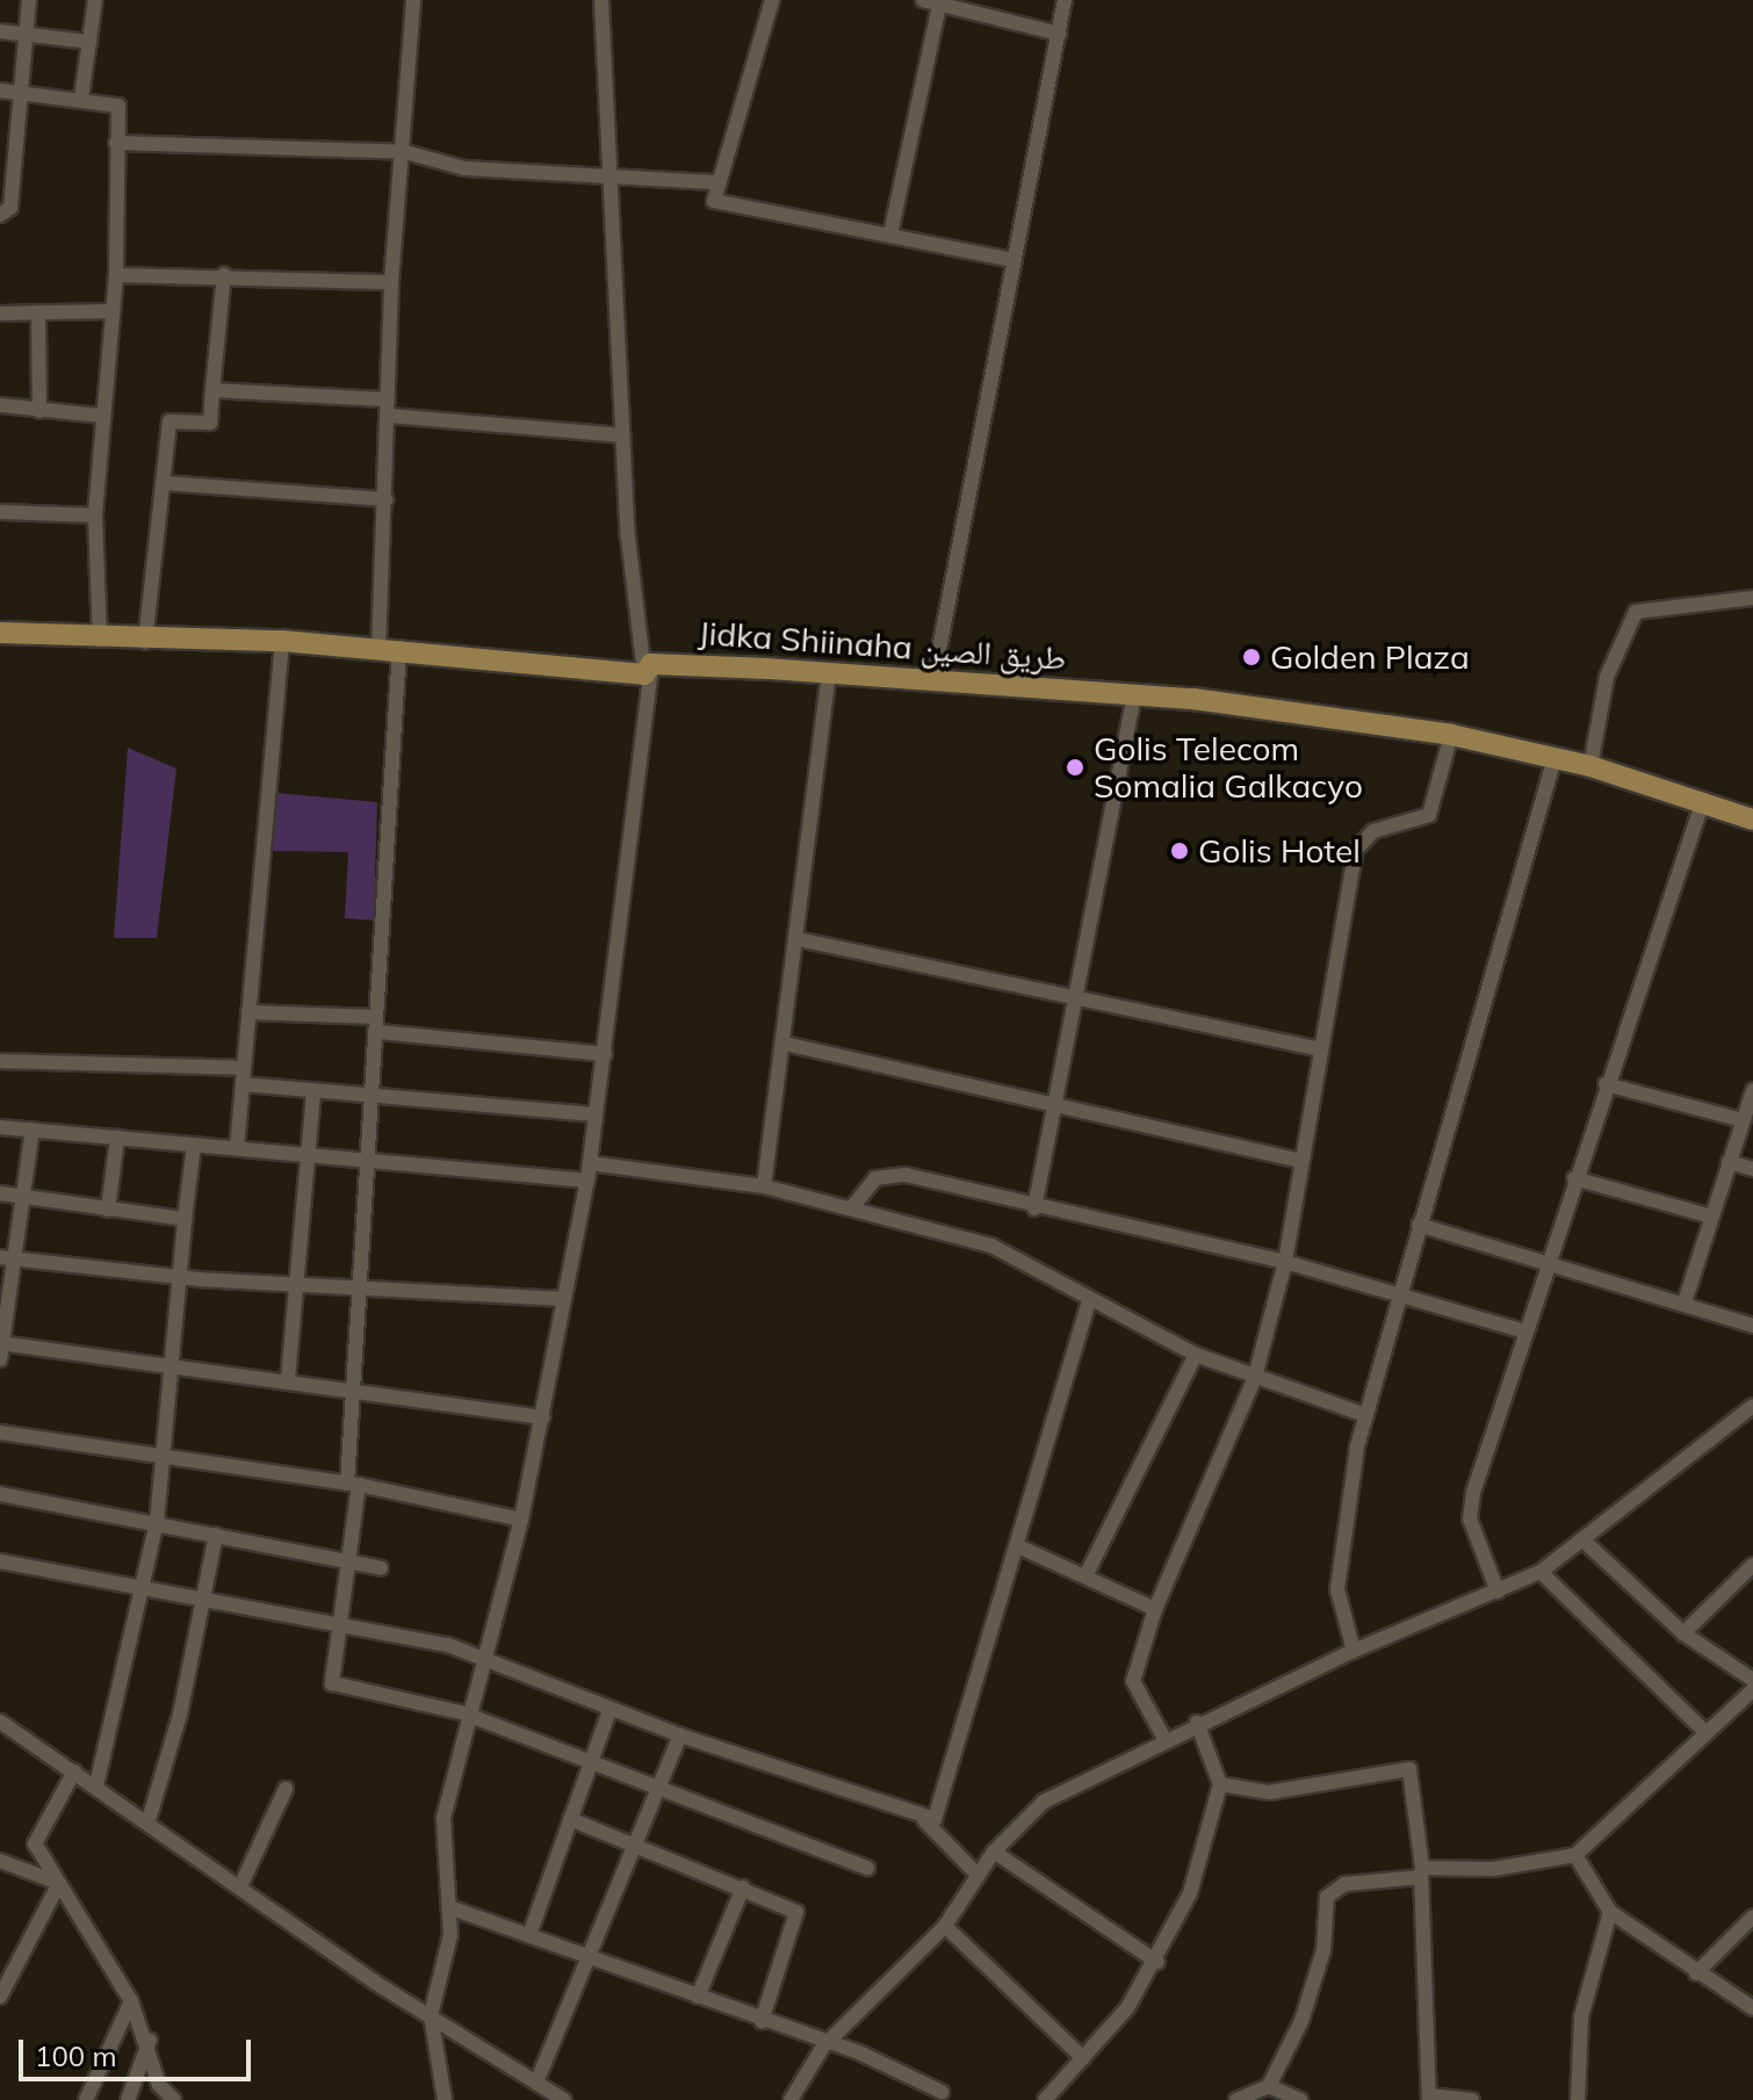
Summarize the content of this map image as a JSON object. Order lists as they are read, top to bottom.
{
  "streets": {
    "main road": ["Jidka Shiinaha طريق الصين"]
  },
  "places": ["Golden Plaza", "Golis Telecom Somalia Galkacyo", "Golis Hotel"],
  "scale_bar": "100 m"
}
